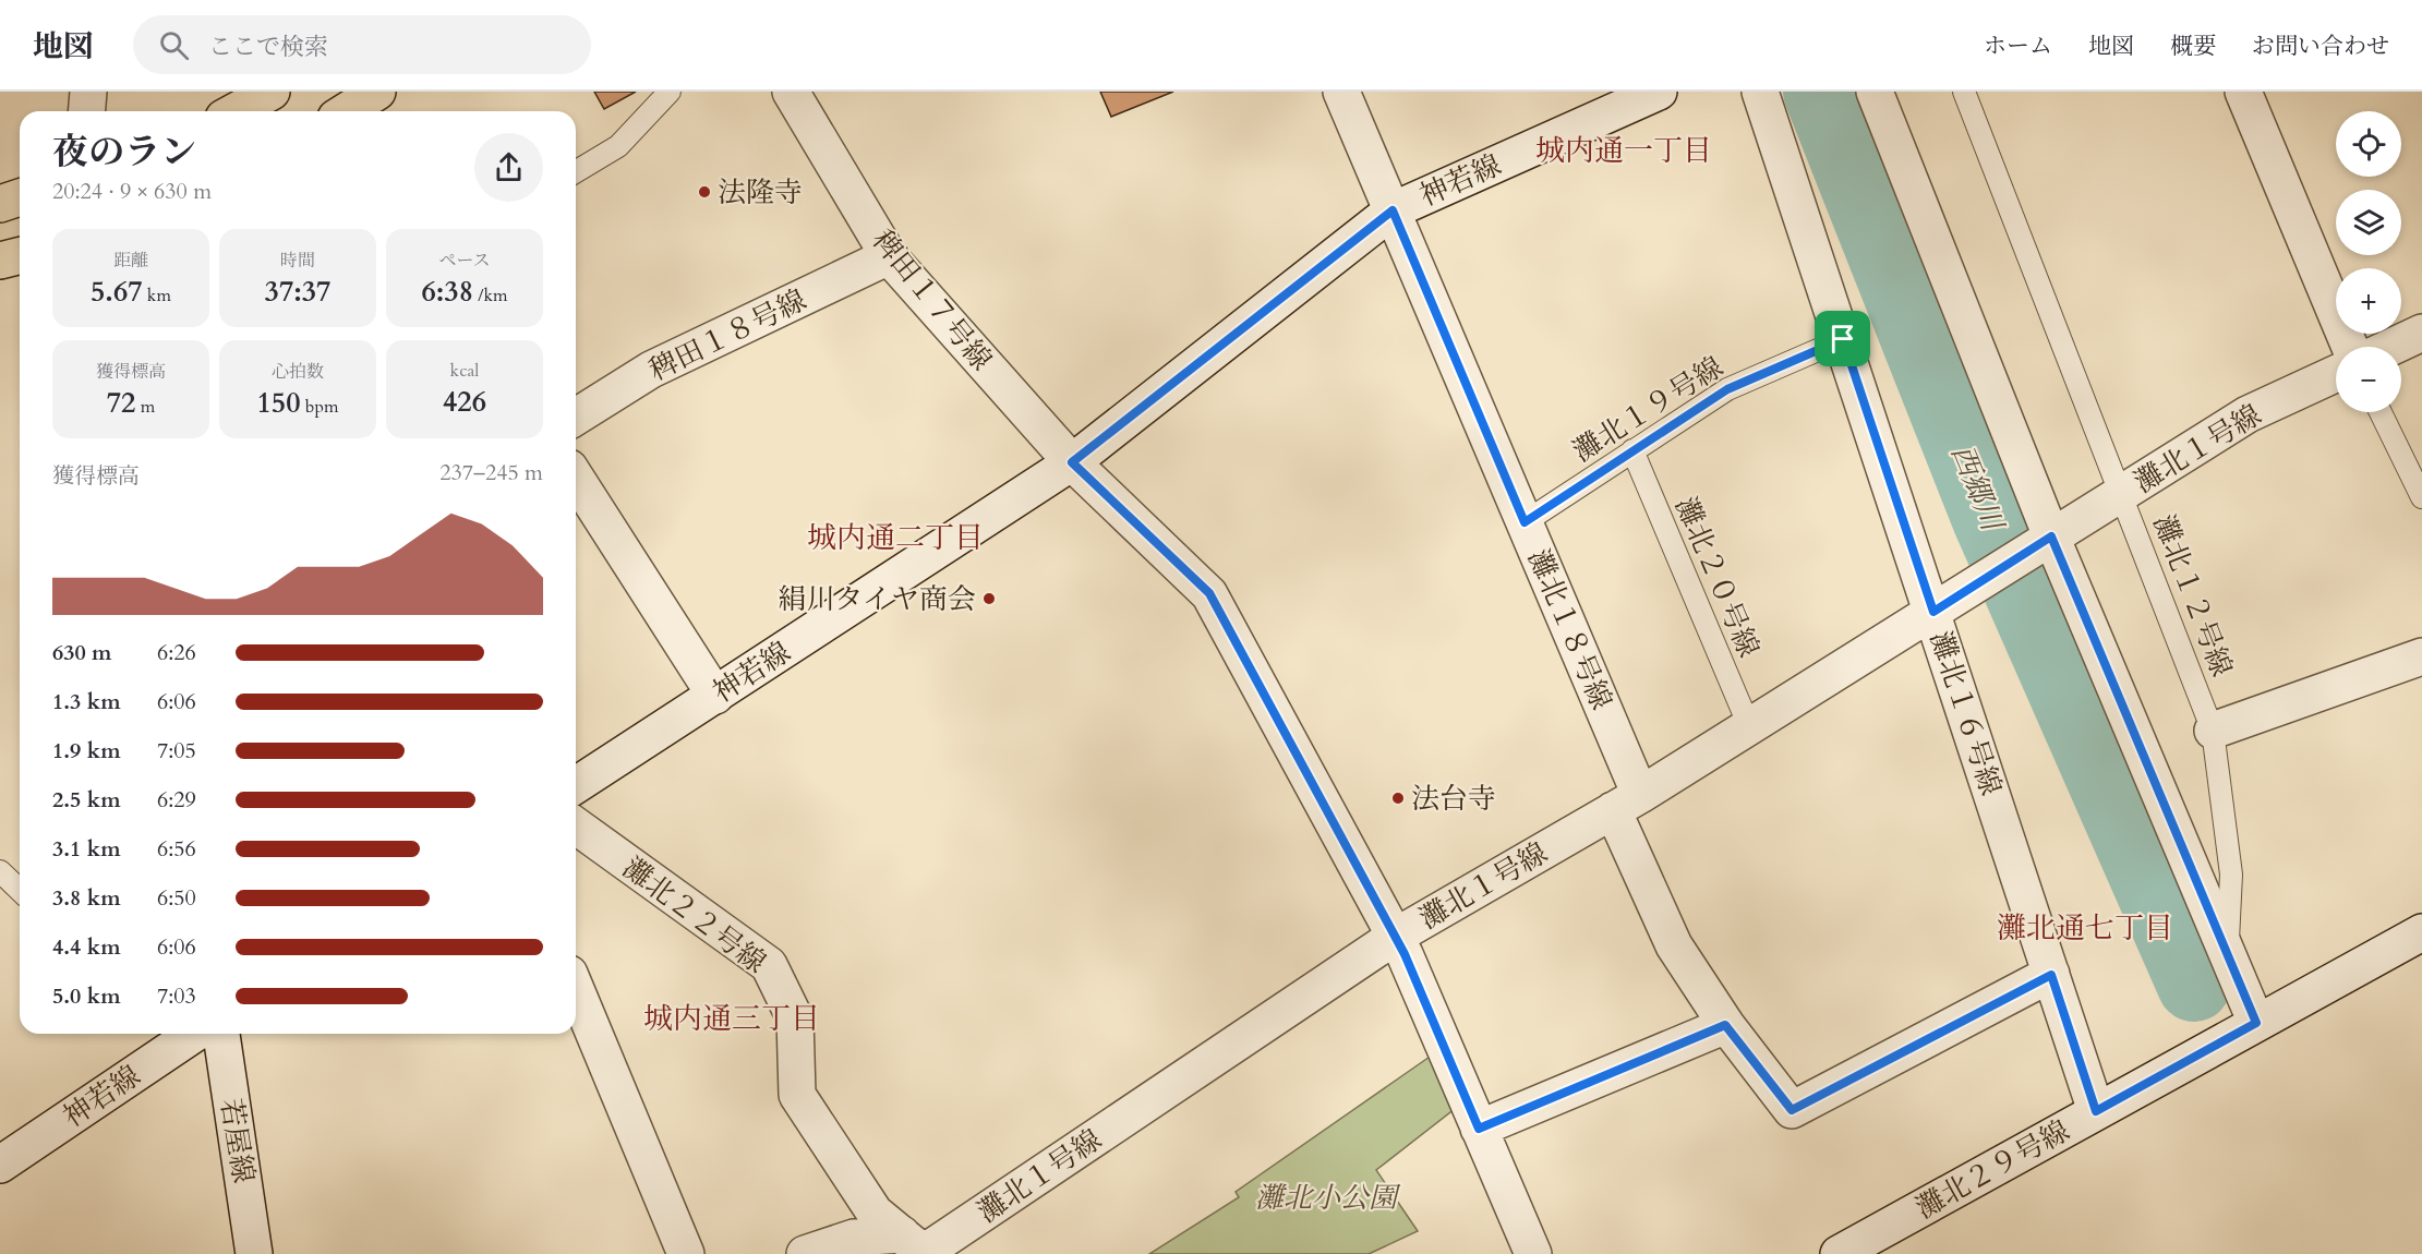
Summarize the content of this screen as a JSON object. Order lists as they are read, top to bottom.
{
  "streets": {
    "street": [
      "神若線",
      "稗田１７号線",
      "稗田１８号線",
      "灘北１号線",
      "灘北１８号線",
      "灘北１６号線",
      "灘北２２号線",
      "若屋線",
      "灘北２９号線"
    ],
    "lane": ["灘北１９号線", "灘北２０号線", "灘北１２号線"]
  },
  "crossings": [
    ["神若線", "稗田１７号線"],
    ["神若線", "灘北１８号線"],
    ["稗田１７号線", "稗田１８号線"],
    ["稗田１７号線", "灘北１号線"],
    ["灘北１９号線", "灘北２０号線"],
    ["灘北１９号線", "灘北１８号線"],
    ["灘北１９号線", "灘北１６号線"],
    ["灘北１号線", "灘北２０号線"],
    ["灘北１号線", "灘北１２号線"],
    ["灘北１号線", "灘北１８号線"],
    ["灘北１号線", "灘北１６号線"],
    ["灘北１号線", "灘北２２号線"],
    ["灘北１８号線", "灘北１６号線"],
    ["灘北１６号線", "灘北２９号線"]
  ],
  "districts": [
    "城内通一丁目",
    "城内通二丁目",
    "灘北通七丁目",
    "城内通三丁目"
  ],
  "water": ["西郷川"],
  "parks": ["灘北小公園"],
  "places": ["法隆寺", "絹川タイヤ商会", "法台寺"],
  "page": {
    "header": "地図",
    "search": "ここで検索",
    "nav": [
      "ホーム",
      "地図",
      "概要",
      "お問い合わせ"
    ],
    "map_buttons": ["+", "−"],
    "heading": ["夜のラン", "20:24 · 9 × 630 m"],
    "stats": [
      ["距離", "5.67 km"],
      ["時間", "37:37"],
      ["ペース", "6:38 /km"],
      ["獲得標高", "72 m"],
      ["心拍数", "150 bpm"],
      ["kcal", "426"]
    ],
    "chart": ["獲得標高", "237–245 m"],
    "list": [
      {
        "name": "630 m",
        "note": "6:26"
      },
      {
        "name": "1.3 km",
        "note": "6:06"
      },
      {
        "name": "1.9 km",
        "note": "7:05"
      },
      {
        "name": "2.5 km",
        "note": "6:29"
      },
      {
        "name": "3.1 km",
        "note": "6:56"
      },
      {
        "name": "3.8 km",
        "note": "6:50"
      },
      {
        "name": "4.4 km",
        "note": "6:06"
      },
      {
        "name": "5.0 km",
        "note": "7:03"
      }
    ]
  }
}
